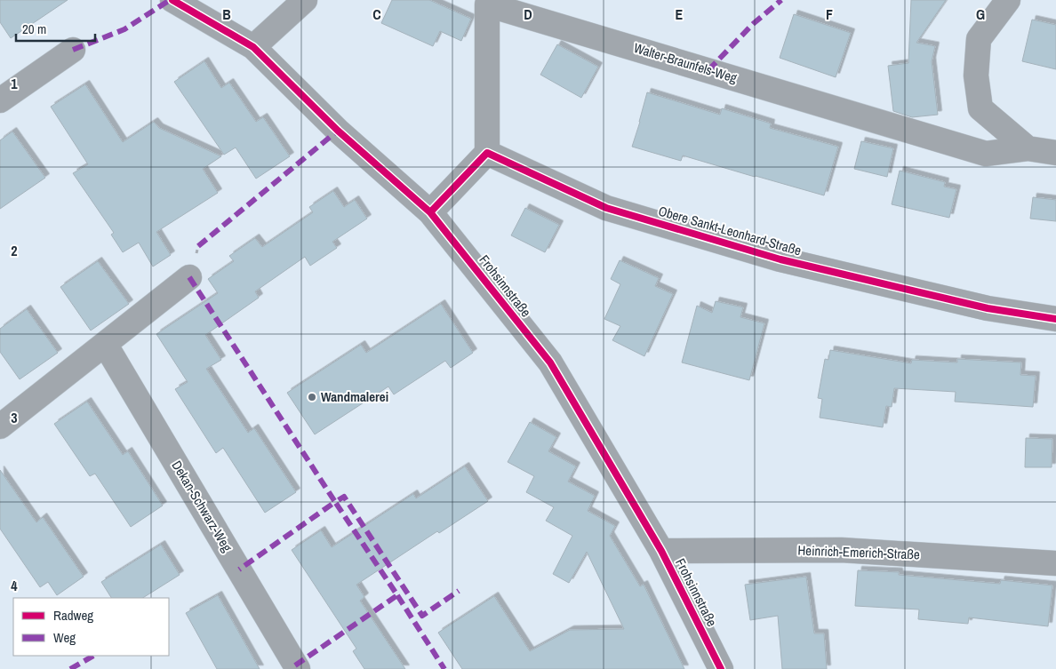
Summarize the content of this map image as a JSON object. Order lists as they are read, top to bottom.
{
  "streets": {
    "street": [
      "Walter-Braunfels-Weg",
      "Obere Sankt-Leonhard-Straße",
      "Frohsinnstraße",
      "Dekan-Schwarz-Weg",
      "Heinrich-Emerich-Straße"
    ]
  },
  "crossings": [
    ["Walter-Braunfels-Weg", "Obere Sankt-Leonhard-Straße"],
    ["Frohsinnstraße", "Heinrich-Emerich-Straße"]
  ],
  "places": ["Wandmalerei"],
  "legend": ["Radweg", "Weg"],
  "scale_bar": "20 m",
  "grid": {
    "columns": [
      "B",
      "C",
      "D",
      "E",
      "F",
      "G"
    ],
    "rows": [
      "1",
      "2",
      "3",
      "4"
    ]
  }
}
